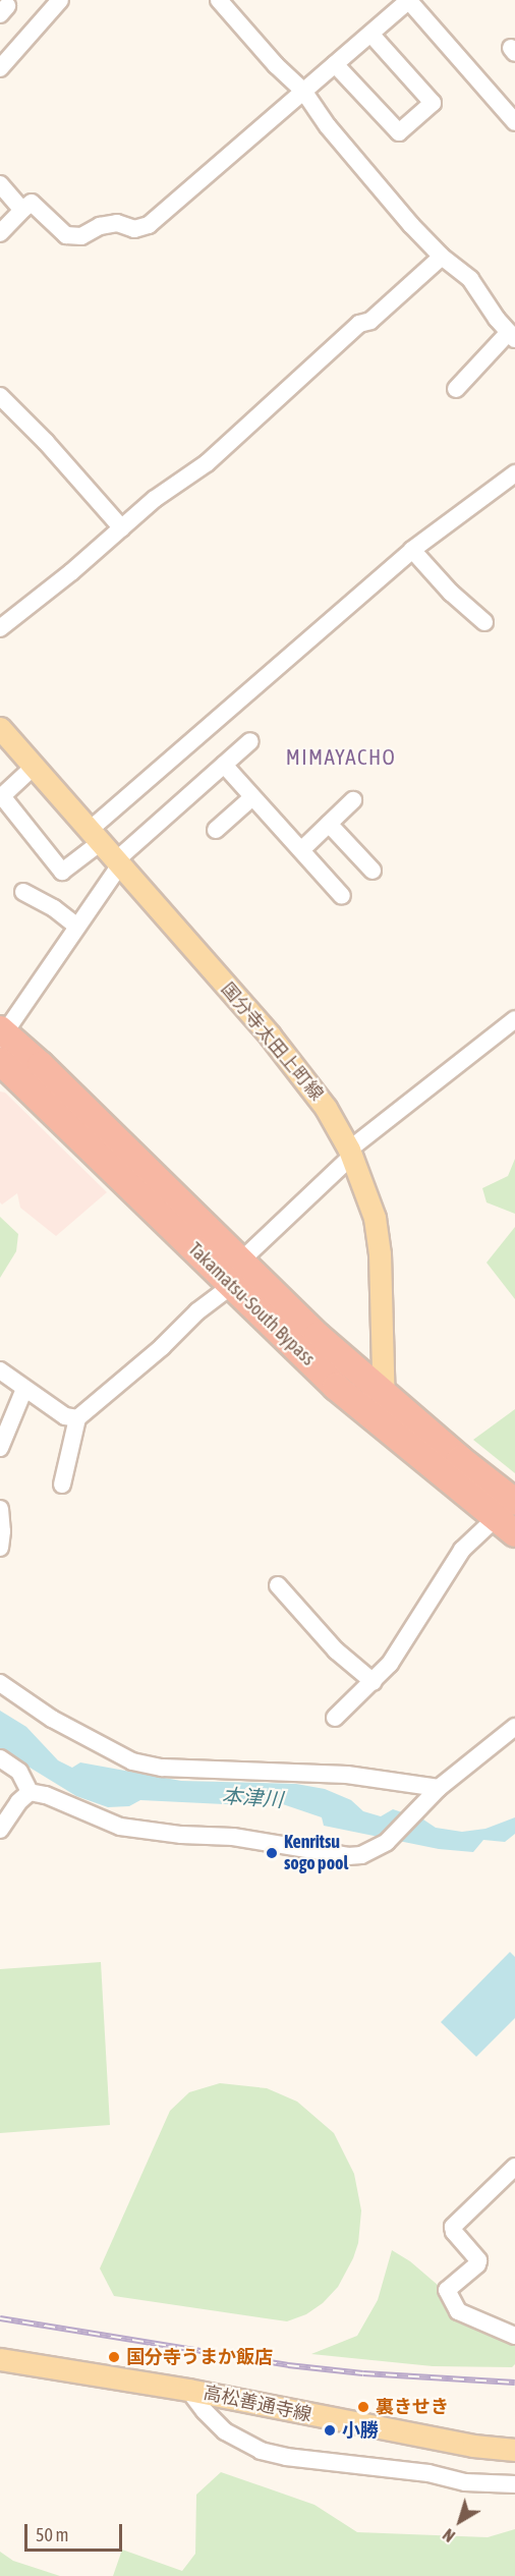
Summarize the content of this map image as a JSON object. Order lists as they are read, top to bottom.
{
  "streets": {
    "highway": ["Takamatsu-South Bypass"],
    "main road": ["国分寺太田上町線", "高松善通寺線"]
  },
  "crossings": [
    ["国分寺太田上町線", "Takamatsu-South Bypass"]
  ],
  "districts": ["MIMAYACHO"],
  "water": ["本津川"],
  "places": [
    "Kenritsu sogo pool",
    "国分寺うまか飯店",
    "裏きせき",
    "小勝"
  ],
  "scale_bar": "50 m",
  "north": "bottom left"
}
